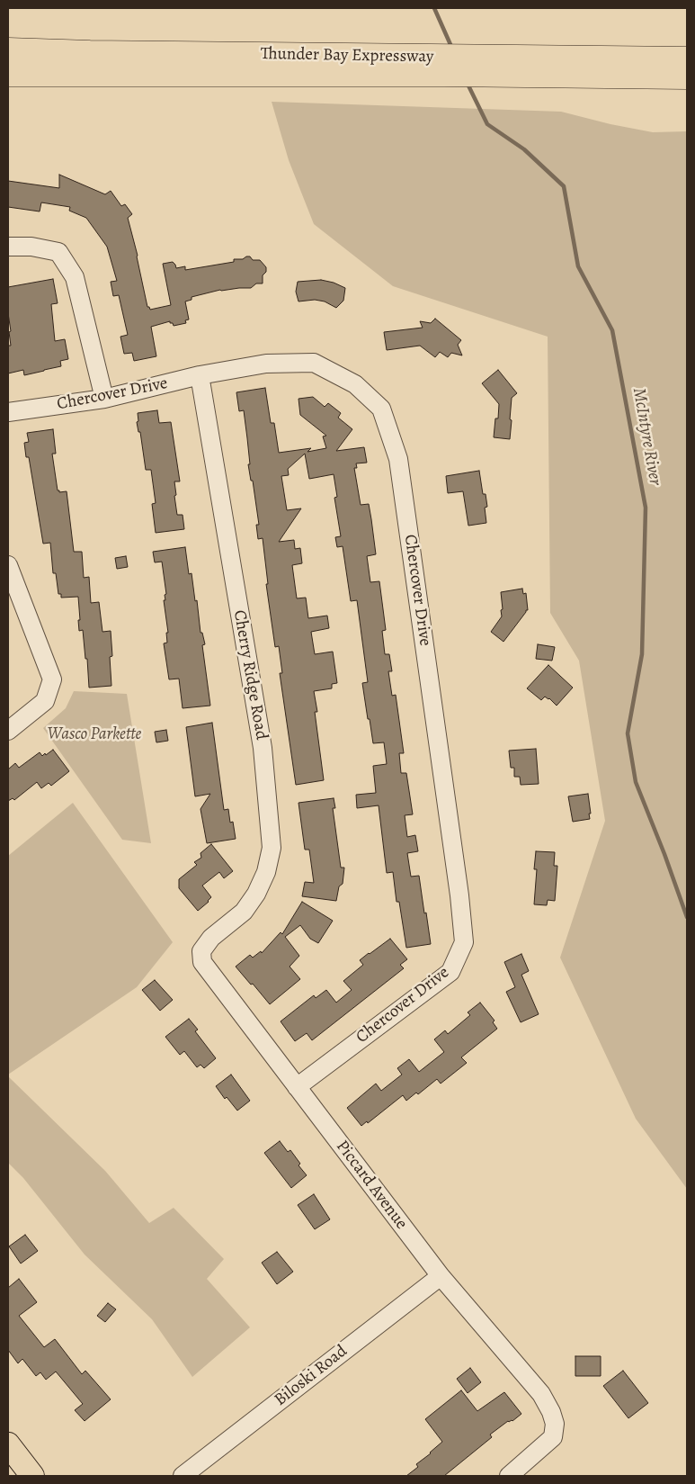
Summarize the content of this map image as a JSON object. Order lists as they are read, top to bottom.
{
  "streets": {
    "highway": ["Thunder Bay Expressway"],
    "street": [
      "Chercover Drive",
      "Cherry Ridge Road",
      "Piccard Avenue",
      "Biloski Road"
    ]
  },
  "crossings": [
    ["Chercover Drive", "Cherry Ridge Road"],
    ["Chercover Drive", "Piccard Avenue"],
    ["Cherry Ridge Road", "Piccard Avenue"],
    ["Piccard Avenue", "Biloski Road"]
  ],
  "water": ["McIntyre River"],
  "parks": ["Wasco Parkette"]
}
